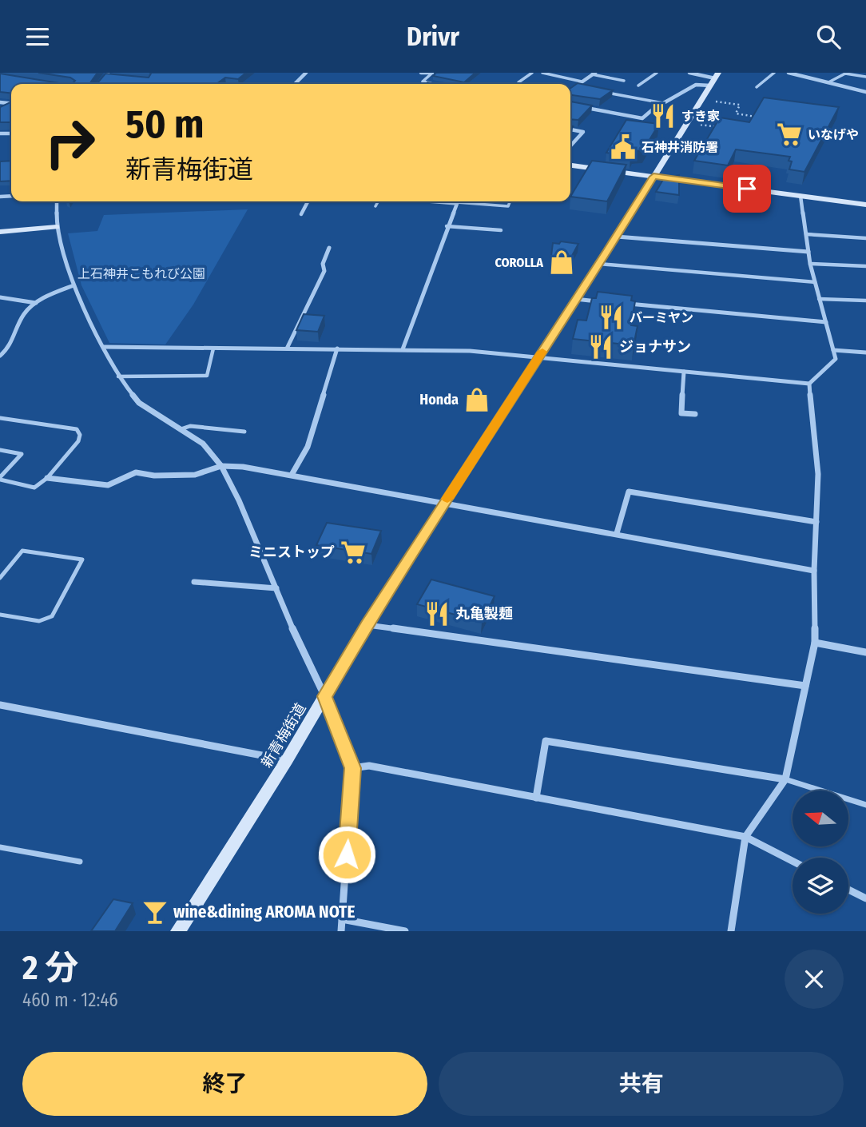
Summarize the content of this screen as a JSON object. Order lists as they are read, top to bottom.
{
  "streets": {
    "main road": ["新青梅街道"]
  },
  "parks": ["上石神井こもれび公園"],
  "places": {
    "restaurant": [
      "すき家",
      "バーミヤン",
      "ジョナサン",
      "丸亀製麺"
    ],
    "supermarket": ["いなげや", "ミニストップ"],
    "public building": ["石神井消防署"],
    "shop": ["COROLLA", "Honda"],
    "bar": ["wine&dining AROMA NOTE"]
  },
  "north": "left",
  "page": {
    "header": "Drivr",
    "turn": ["50 m", "新青梅街道"],
    "heading": ["2 分", "460 m · 12:46"],
    "buttons": ["終了", "共有"]
  }
}
